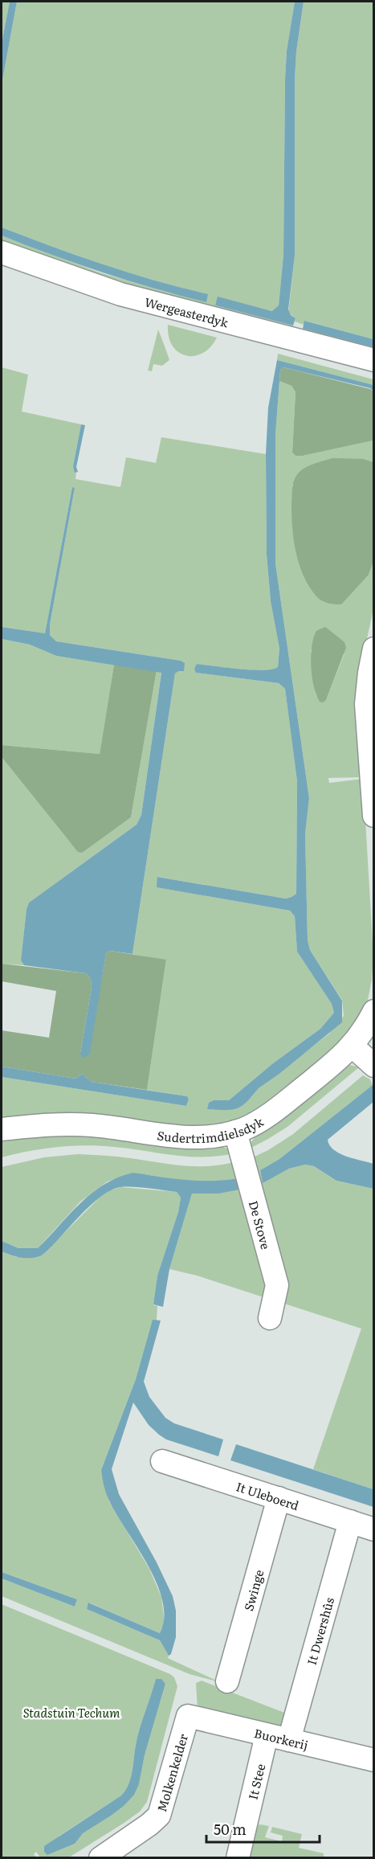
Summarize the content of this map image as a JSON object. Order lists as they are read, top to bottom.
{
  "streets": {
    "street": [
      "Wergeasterdyk",
      "Sudertrimdielsdyk",
      "De Stove",
      "It Uleboerd",
      "Swinge",
      "It Dwershûs",
      "Buorkerij",
      "Molkenkelder",
      "It Stee"
    ]
  },
  "crossings": [
    ["Sudertrimdielsdyk", "De Stove"],
    ["It Uleboerd", "Swinge"],
    ["It Uleboerd", "It Dwershûs"],
    ["It Dwershûs", "Buorkerij"],
    ["Buorkerij", "Molkenkelder"],
    ["Buorkerij", "It Stee"]
  ],
  "parks": ["Stadstuin Techum"],
  "scale_bar": "50 m"
}
